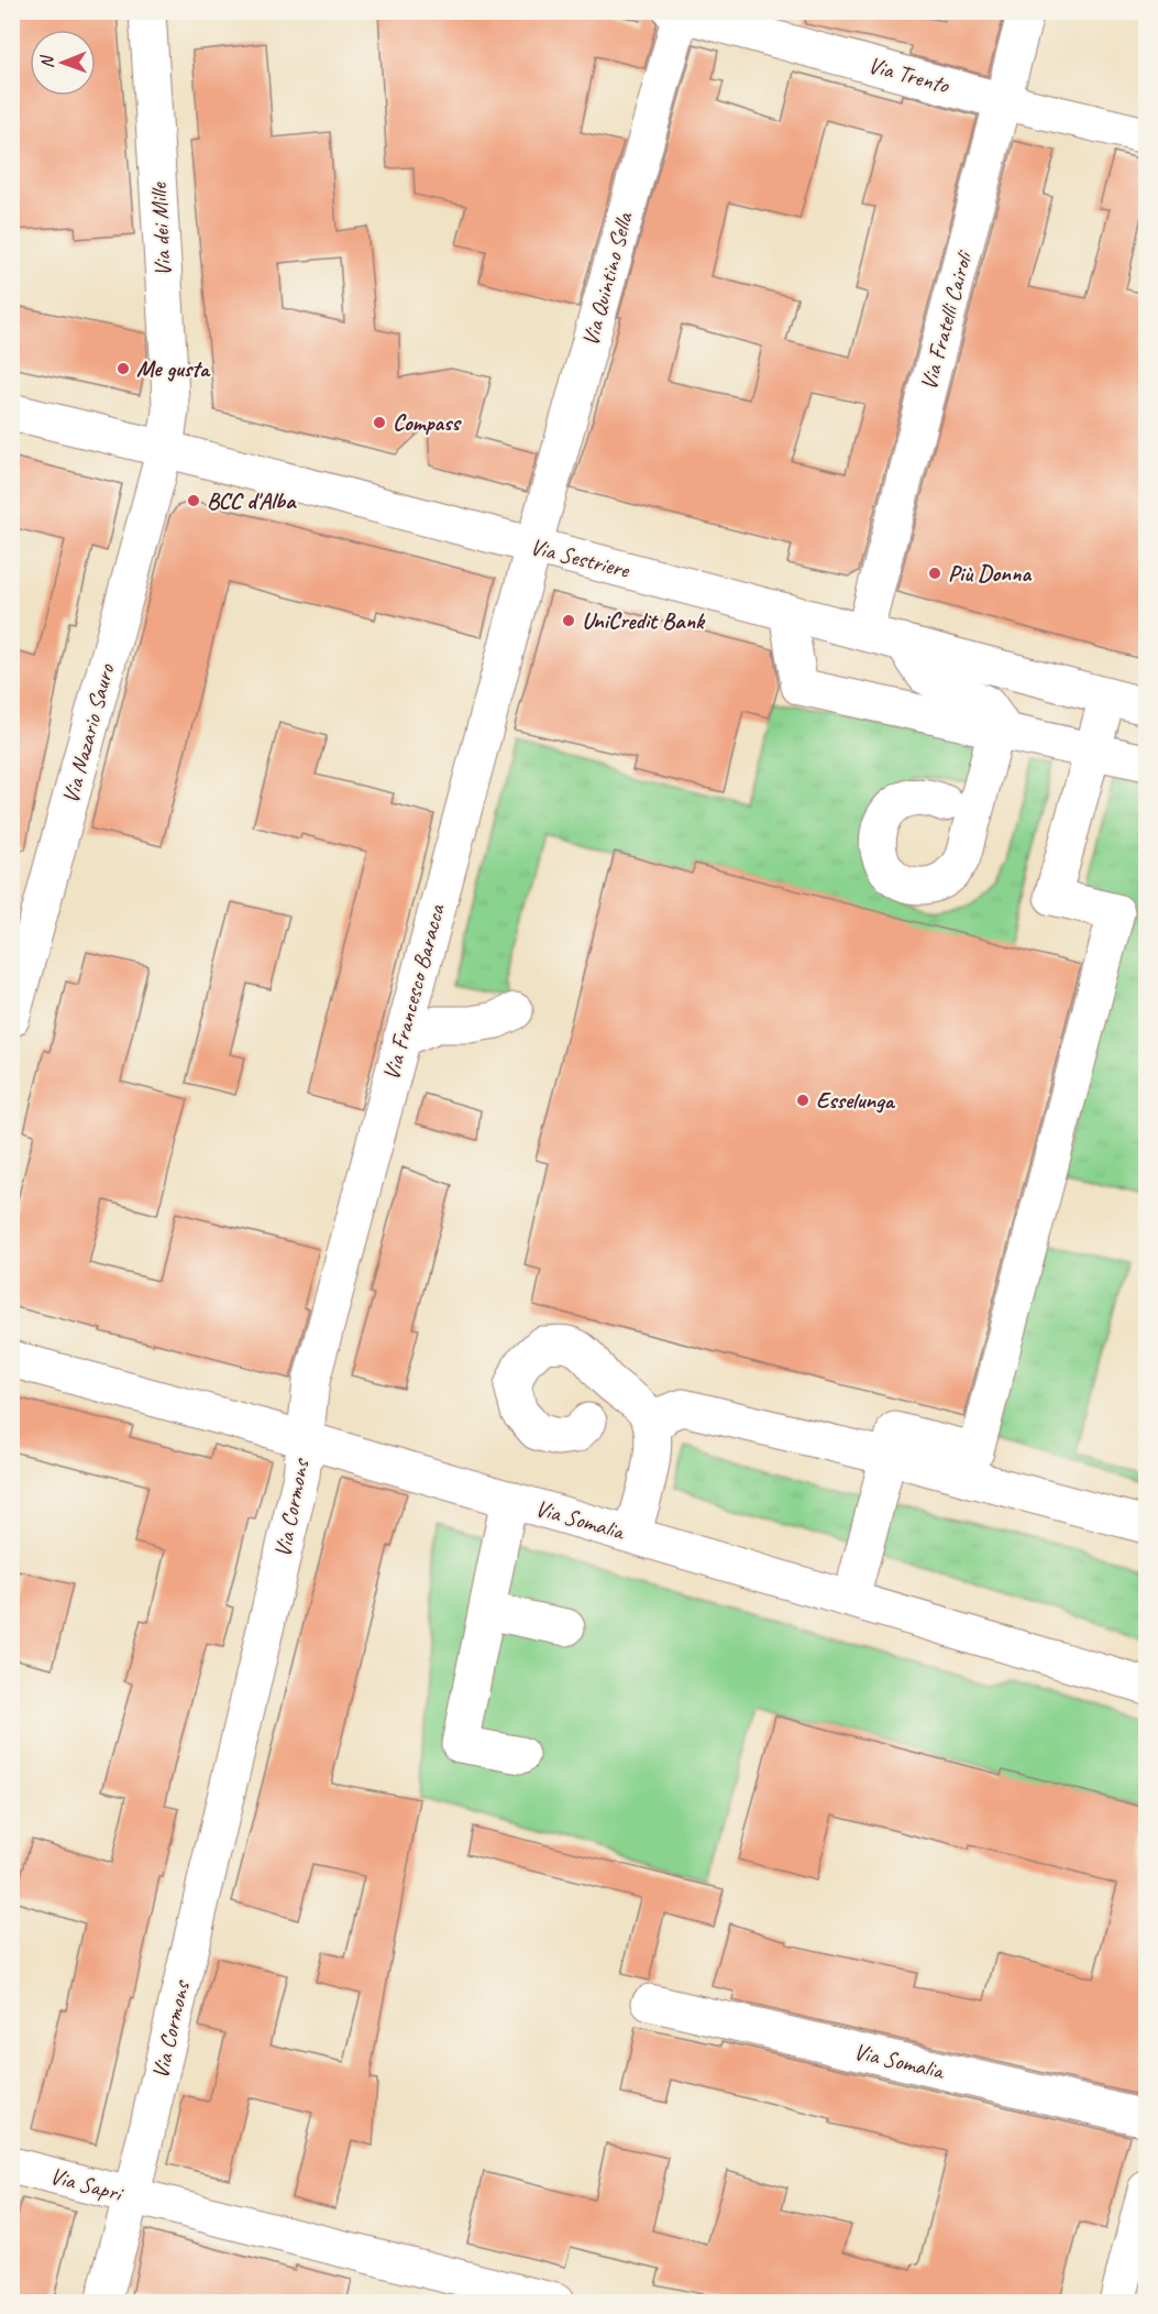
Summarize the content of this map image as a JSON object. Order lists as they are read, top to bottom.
{
  "streets": {
    "street": [
      "Via Trento",
      "Via dei Mille",
      "Via Quintino Sella",
      "Via Fratelli Cairoli",
      "Via Sestriere",
      "Via Nazario Sauro",
      "Via Francesco Baracca",
      "Via Cormons",
      "Via Somalia",
      "Via Sapri"
    ]
  },
  "crossings": [
    ["Via Trento", "Via Quintino Sella"],
    ["Via Trento", "Via Fratelli Cairoli"],
    ["Via dei Mille", "Via Sestriere"],
    ["Via dei Mille", "Via Nazario Sauro"],
    ["Via Quintino Sella", "Via Sestriere"],
    ["Via Quintino Sella", "Via Francesco Baracca"],
    ["Via Fratelli Cairoli", "Via Sestriere"],
    ["Via Sestriere", "Via Nazario Sauro"],
    ["Via Sestriere", "Via Francesco Baracca"],
    ["Via Francesco Baracca", "Via Cormons"],
    ["Via Francesco Baracca", "Via Somalia"],
    ["Via Cormons", "Via Somalia"],
    ["Via Cormons", "Via Sapri"]
  ],
  "places": [
    "Me gusta",
    "Compass",
    "BCC d'Alba",
    "Più Donna",
    "UniCredit Bank",
    "Esselunga"
  ],
  "north": "left"
}
